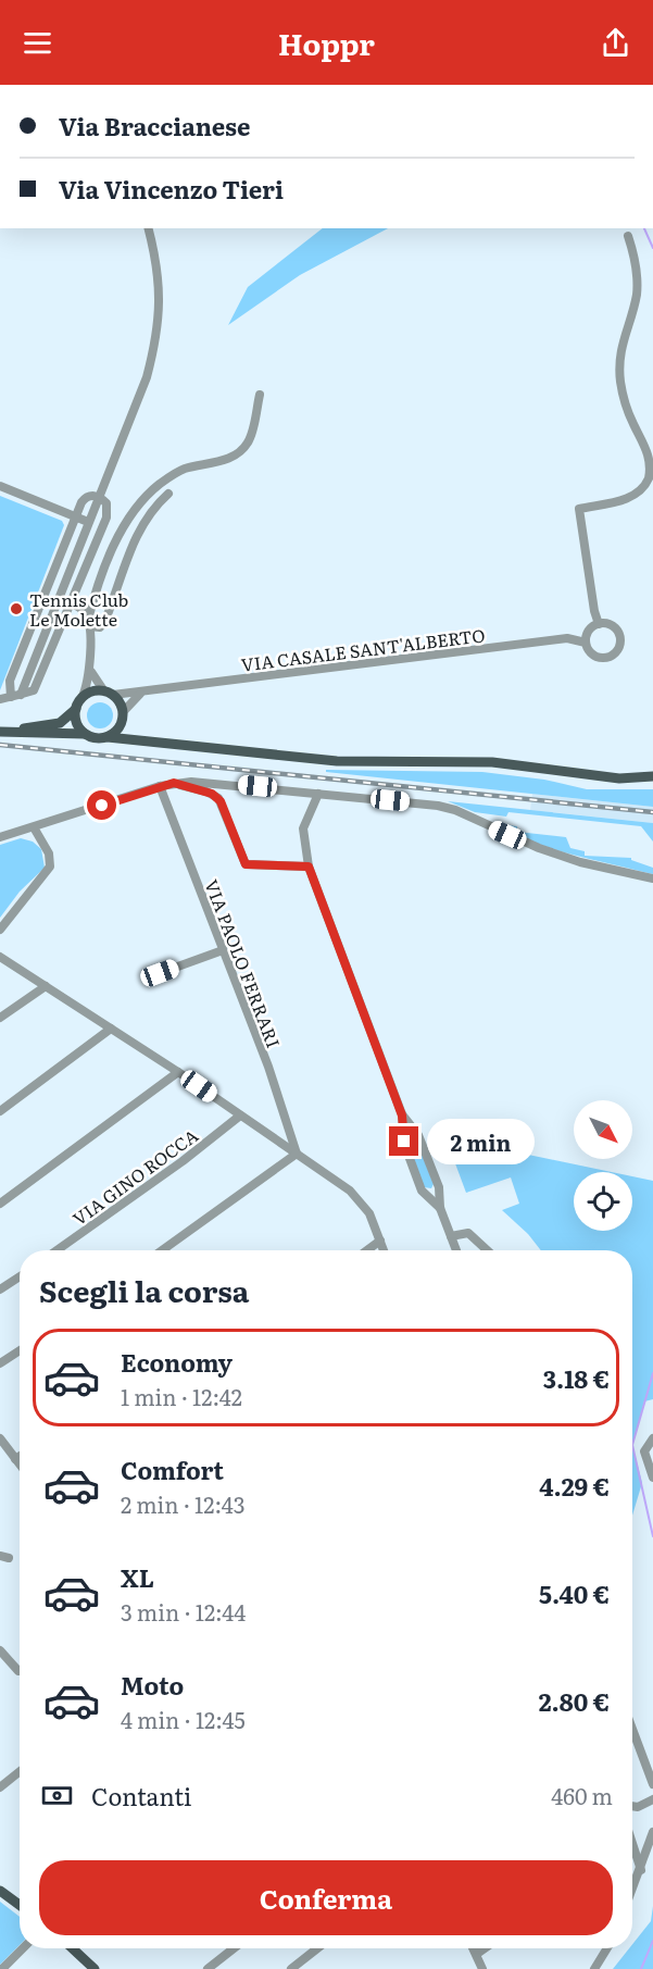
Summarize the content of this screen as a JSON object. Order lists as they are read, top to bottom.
{
  "streets": {
    "street": ["VIA CASALE SANT'ALBERTO", "VIA PAOLO FERRARI", "VIA GINO ROCCA"]
  },
  "places": ["Tennis Club Le Molette"],
  "north": "bottom right",
  "page": {
    "header": "Hoppr",
    "banner": ["Via Braccianese", "Via Vincenzo Tieri"],
    "bubble": "2 min",
    "heading": "Scegli la corsa",
    "list": [
      {
        "name": "Economy",
        "note": "1 min · 12:42",
        "value": "3.18 €"
      },
      {
        "name": "Comfort",
        "note": "2 min · 12:43",
        "value": "4.29 €"
      },
      {
        "name": "XL",
        "note": "3 min · 12:44",
        "value": "5.40 €"
      },
      {
        "name": "Moto",
        "note": "4 min · 12:45",
        "value": "2.80 €"
      }
    ],
    "pay": ["Contanti", "460 m"],
    "buttons": "Conferma"
  }
}
